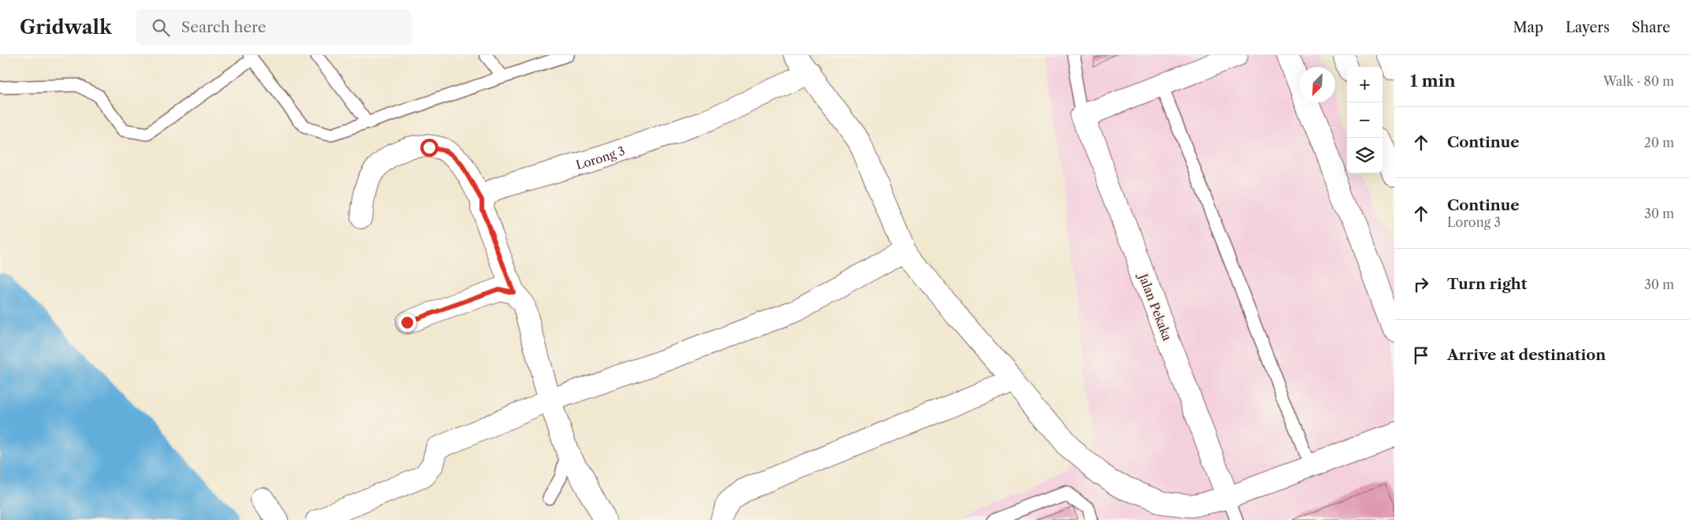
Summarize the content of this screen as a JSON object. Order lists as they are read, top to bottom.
{
  "streets": {
    "street": ["Lorong 3", "Jalan Pekaka"]
  },
  "north": "bottom left",
  "page": {
    "header": "Gridwalk",
    "search": "Search here",
    "nav": ["Map", "Layers", "Share"],
    "heading": ["1 min", "Walk · 80 m"],
    "map_buttons": ["+", "−"],
    "list": [
      ["Continue", "20 m"],
      ["Continue", "Lorong 3", "30 m"],
      ["Turn right", "30 m"],
      "Arrive at destination"
    ]
  }
}
